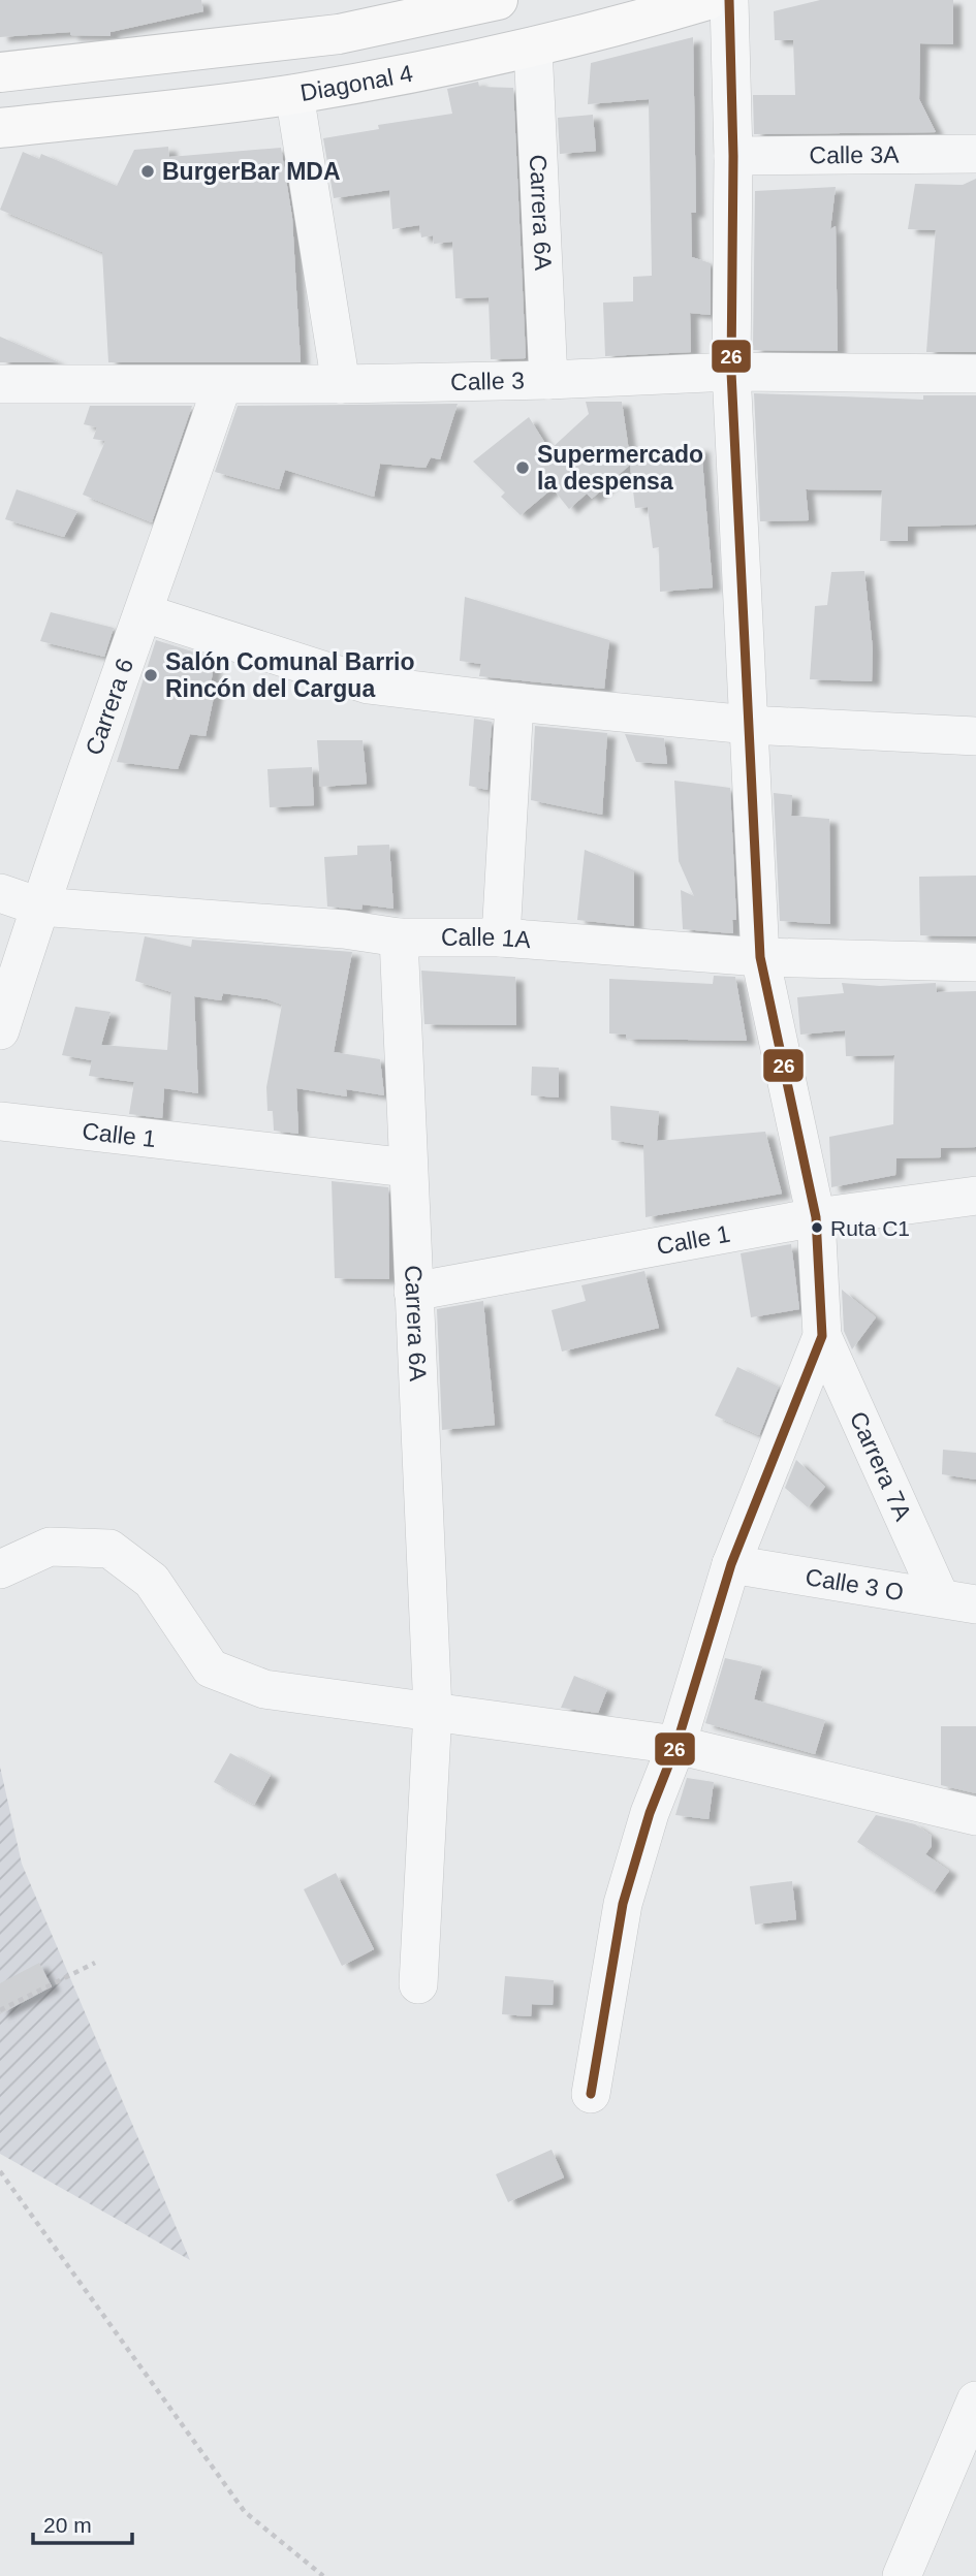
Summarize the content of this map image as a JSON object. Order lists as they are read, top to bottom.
{
  "streets": {
    "street": [
      "Diagonal 4",
      "Calle 3A",
      "Carrera 6A",
      "Calle 3",
      "Carrera 6",
      "Calle 1A",
      "Calle 1",
      "Carrera 7A",
      "Calle 3 O"
    ]
  },
  "crossings": [
    ["Diagonal 4", "Carrera 6A"],
    ["Carrera 6A", "Calle 3"],
    ["Carrera 6A", "Calle 1A"],
    ["Carrera 6A", "Calle 1"],
    ["Calle 3", "Carrera 6"],
    ["Carrera 6", "Calle 1A"],
    ["Carrera 7A", "Calle 3 O"]
  ],
  "places": [
    "BurgerBar MDA",
    "Supermercado la despensa",
    "Salón Comunal Barrio Rincón del Cargua",
    "Ruta C1"
  ],
  "lines": ["transit line 26"],
  "scale_bar": "20 m"
}
